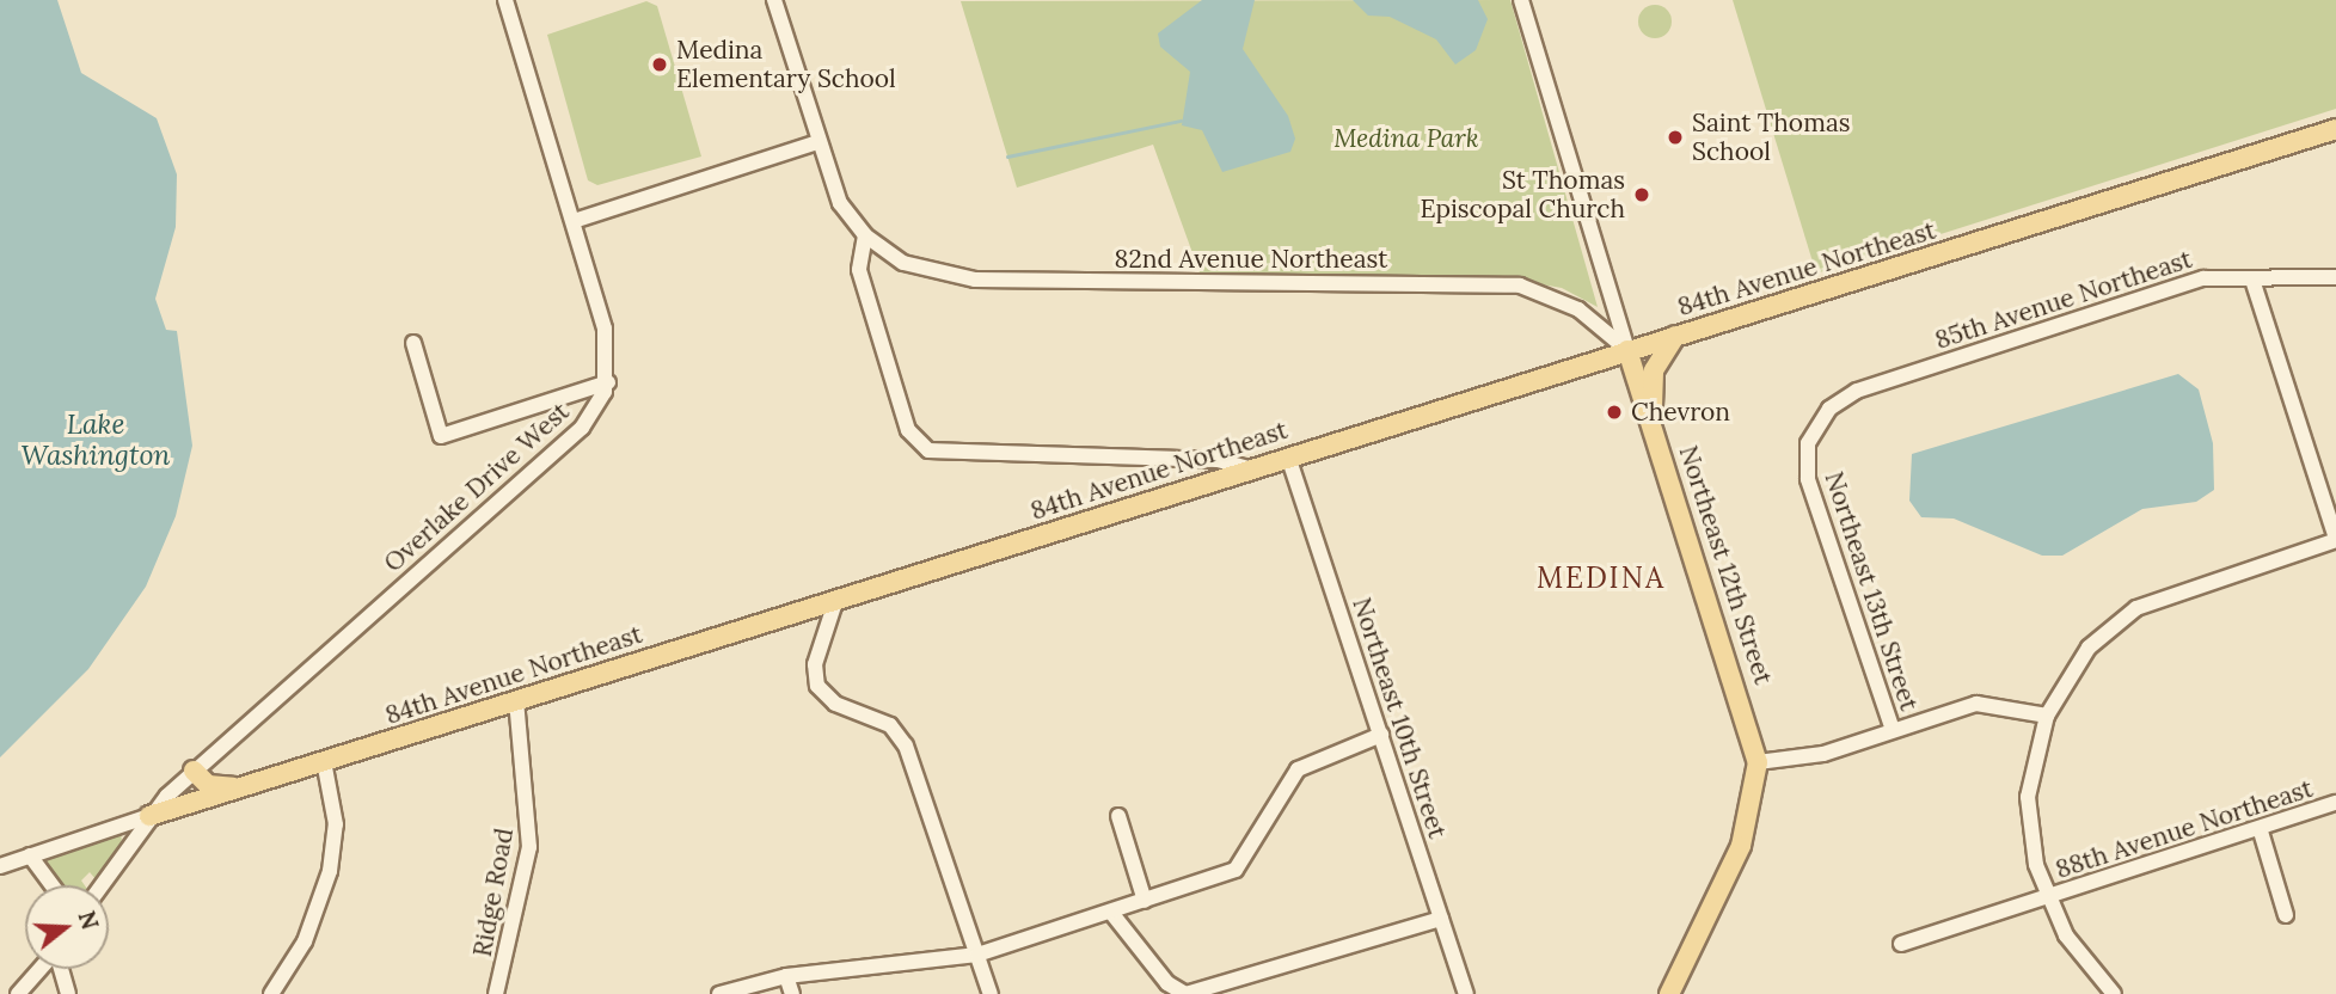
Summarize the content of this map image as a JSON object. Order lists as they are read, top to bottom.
{
  "streets": {
    "main road": ["84th Avenue Northeast", "Northeast 12th Street"],
    "street": [
      "82nd Avenue Northeast",
      "85th Avenue Northeast",
      "Overlake Drive West",
      "Northeast 13th Street",
      "Northeast 10th Street",
      "88th Avenue Northeast",
      "Ridge Road"
    ]
  },
  "crossings": [
    ["82nd Avenue Northeast", "84th Avenue Northeast"],
    ["82nd Avenue Northeast", "Northeast 12th Street"],
    ["84th Avenue Northeast", "Overlake Drive West"],
    ["84th Avenue Northeast", "Northeast 12th Street"],
    ["84th Avenue Northeast", "Northeast 10th Street"],
    ["84th Avenue Northeast", "Ridge Road"],
    ["85th Avenue Northeast", "Northeast 13th Street"]
  ],
  "districts": ["MEDINA"],
  "water": ["Lake Washington"],
  "parks": ["Medina Park"],
  "places": [
    "Medina Elementary School",
    "Saint Thomas School",
    "St Thomas Episcopal Church",
    "Chevron"
  ],
  "north": "right"
}
